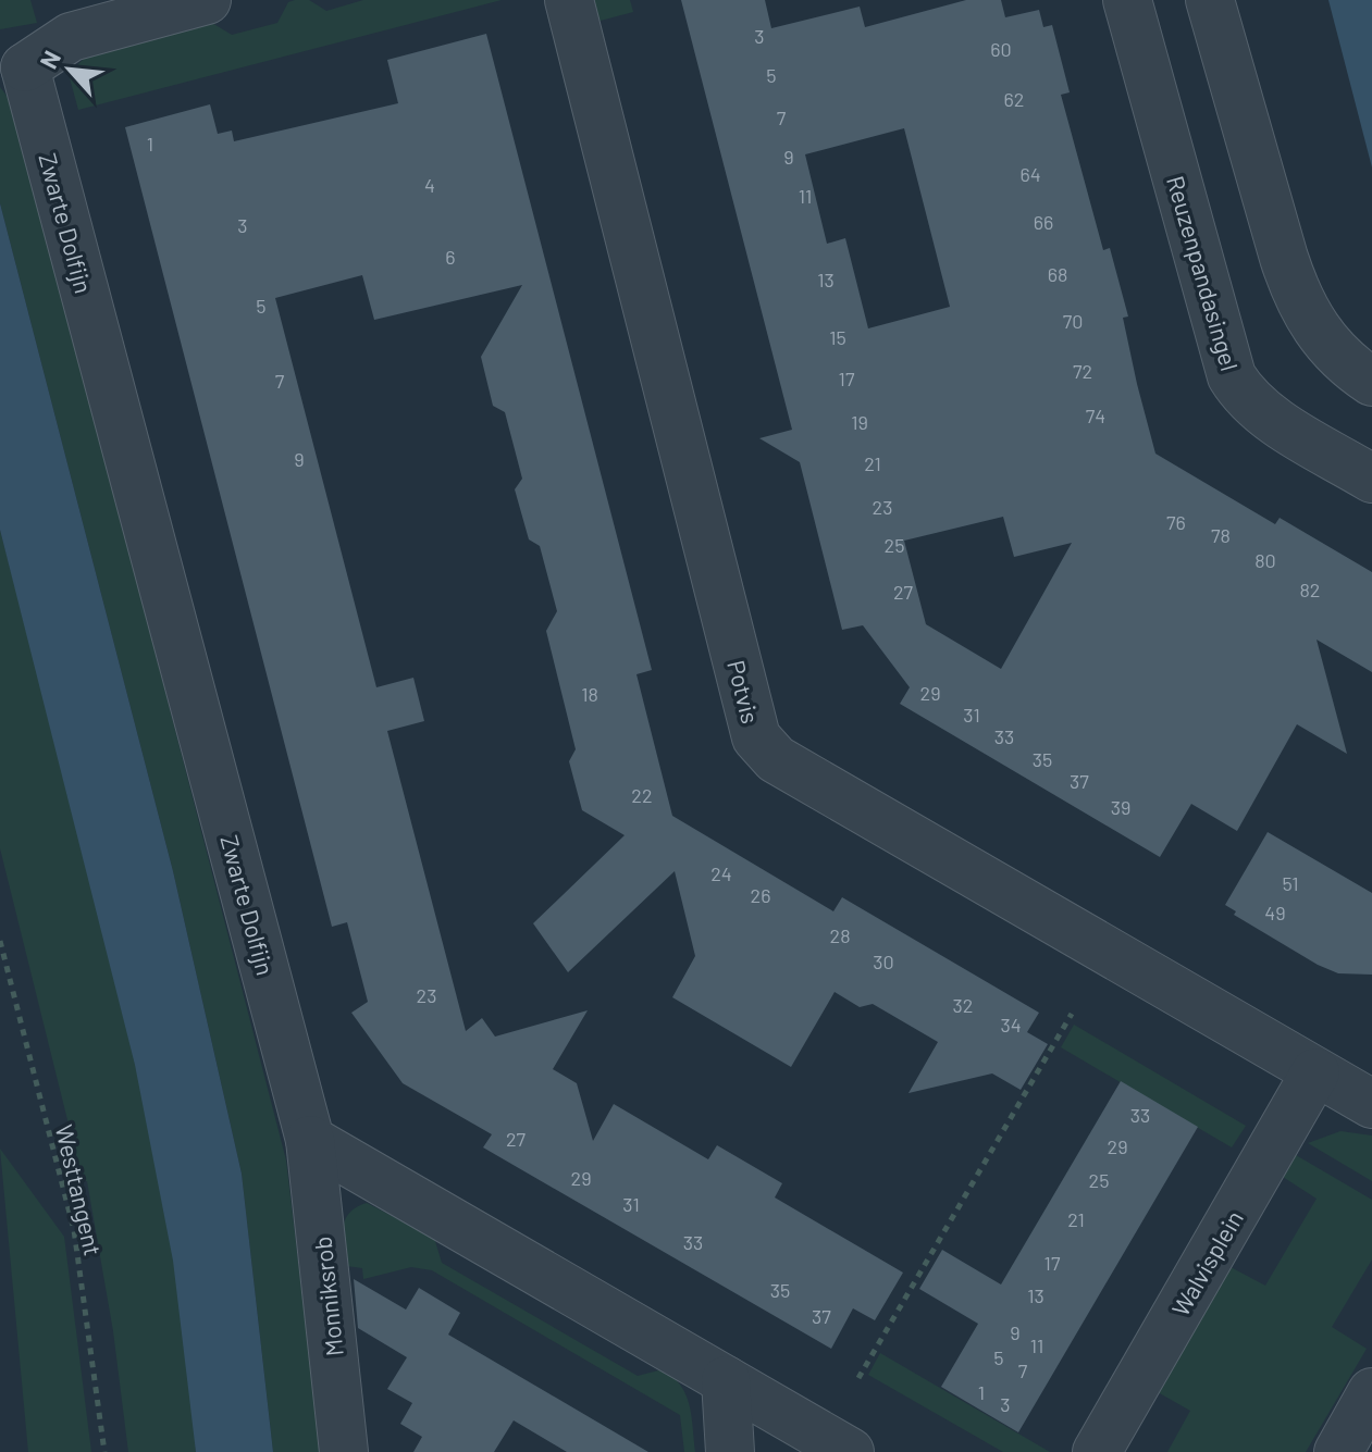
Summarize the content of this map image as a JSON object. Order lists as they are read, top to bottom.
{
  "streets": {
    "street": [
      "Zwarte Dolfijn",
      "Reuzenpandasingel",
      "Potvis",
      "Walvisplein",
      "Monniksrob"
    ],
    "path": ["Westtangent"]
  },
  "crossings": [
    ["Zwarte Dolfijn", "Monniksrob"],
    ["Potvis", "Walvisplein"]
  ],
  "house_numbers": [
    "3",
    "60",
    "5",
    "62",
    "7",
    "1",
    "9",
    "64",
    "4",
    "11",
    "66",
    "3",
    "6",
    "68",
    "13",
    "5",
    "70",
    "15",
    "72",
    "17",
    "7",
    "74",
    "19",
    "9",
    "21",
    "23",
    "76",
    "78",
    "25",
    "80",
    "82",
    "27",
    "29",
    "18",
    "31",
    "33",
    "35",
    "37",
    "22",
    "39",
    "24",
    "51",
    "26",
    "49",
    "28",
    "30",
    "23",
    "32",
    "34",
    "33",
    "27",
    "29",
    "29",
    "25",
    "31",
    "21",
    "33",
    "17",
    "35",
    "13",
    "37",
    "9",
    "11",
    "5",
    "7",
    "1",
    "3"
  ],
  "north": "top left"
}
